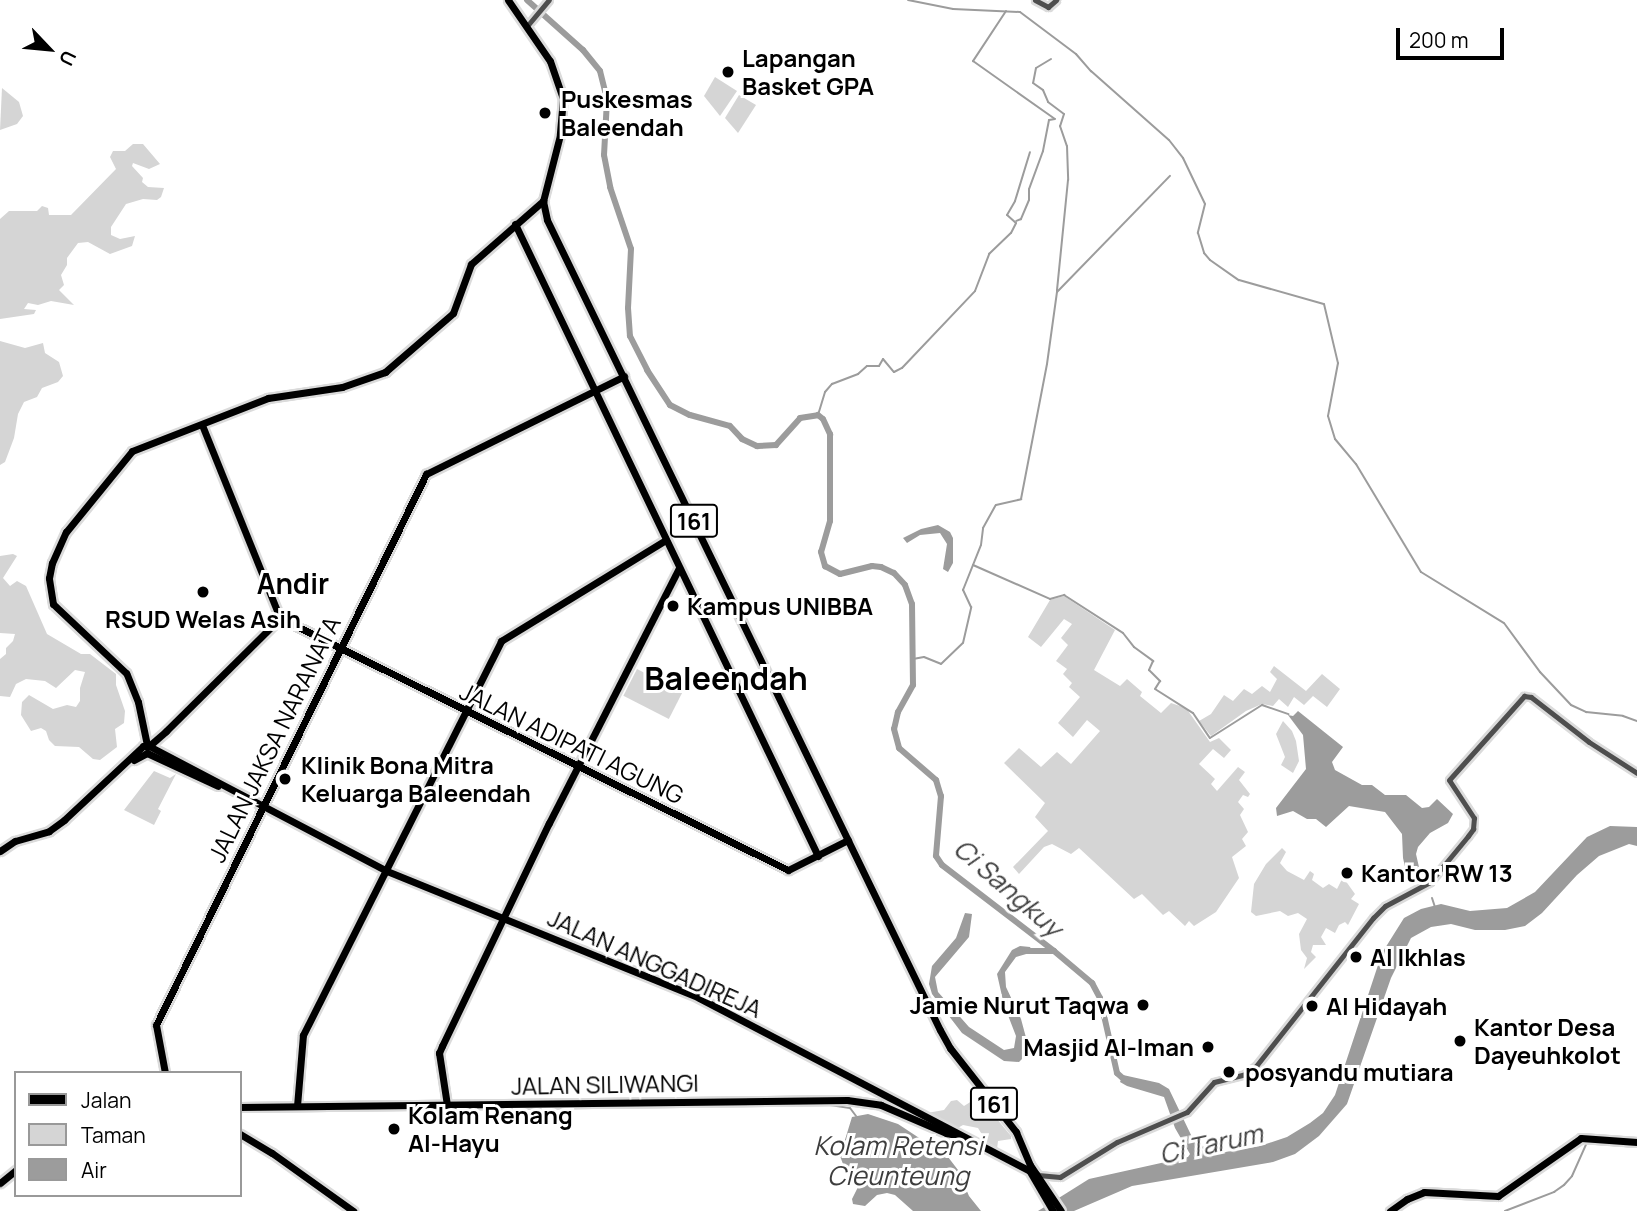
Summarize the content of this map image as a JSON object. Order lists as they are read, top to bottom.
{
  "streets": {
    "main road": [
      "161",
      "JALAN JAKSA NARANATA",
      "JALAN ADIPATI AGUNG",
      "JALAN ANGGADIREJA",
      "JALAN SILIWANGI"
    ]
  },
  "crossings": [
    ["161", "JALAN JAKSA NARANATA"],
    ["161", "JALAN ADIPATI AGUNG"],
    ["161", "JALAN ANGGADIREJA"],
    ["JALAN JAKSA NARANATA", "JALAN ADIPATI AGUNG"],
    ["JALAN JAKSA NARANATA", "JALAN ANGGADIREJA"],
    ["JALAN ANGGADIREJA", "JALAN SILIWANGI"]
  ],
  "districts": ["Andir", "Baleendah"],
  "water": ["Ci Sangkuy", "Ci Tarum", "Kolam Retensi Cieunteung"],
  "places": [
    "Lapangan Basket GPA",
    "Puskesmas Baleendah",
    "RSUD Welas Asih",
    "Kampus UNIBBA",
    "Klinik Bona Mitra Keluarga Baleendah",
    "Kantor RW 13",
    "Al Ikhlas",
    "Jamie Nurut Taqwa",
    "Al Hidayah",
    "Kantor Desa Dayeuhkolot",
    "Masjid Al-Iman",
    "posyandu mutiara",
    "Kolam Renang Al-Hayu"
  ],
  "legend": ["Jalan", "Taman", "Air"],
  "scale_bar": "200 m",
  "north": "bottom right"
}
